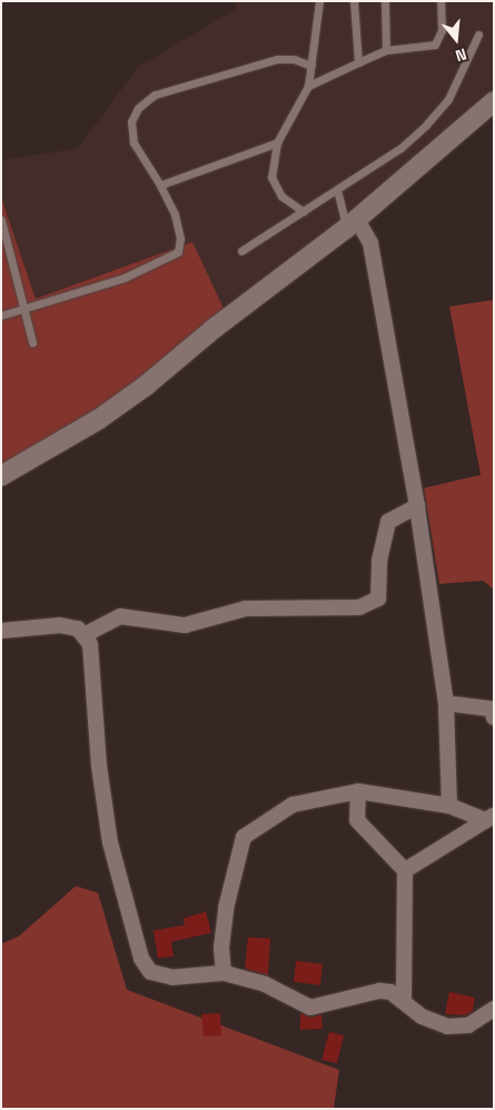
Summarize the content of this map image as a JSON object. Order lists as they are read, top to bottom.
{
  "north": "bottom"
}
